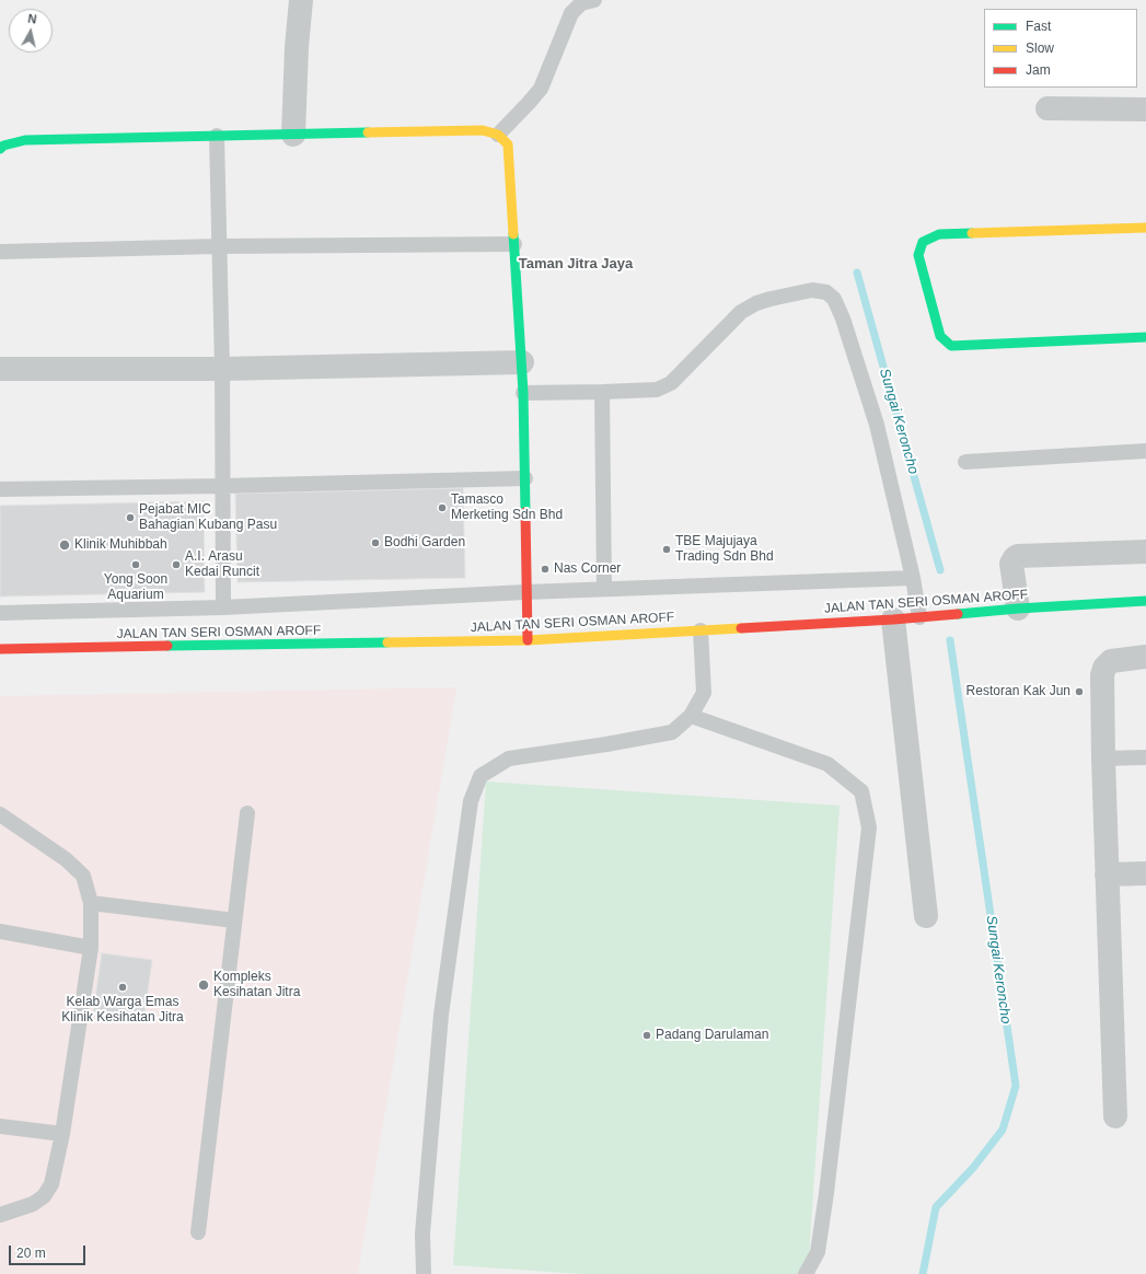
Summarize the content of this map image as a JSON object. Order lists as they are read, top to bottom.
{
  "streets": {
    "street": ["JALAN TAN SERI OSMAN AROFF"]
  },
  "districts": ["Taman Jitra Jaya"],
  "water": ["Sungai Keroncho"],
  "places": [
    "Tamasco Merketing Sdn Bhd",
    "Pejabat MIC Bahagian Kubang Pasu",
    "Bodhi Garden",
    "Klinik Muhibbah",
    "TBE Majujaya Trading Sdn Bhd",
    "Yong Soon Aquarium",
    "A.I. Arasu Kedai Runcit",
    "Nas Corner",
    "Restoran Kak Jun",
    "Kompleks Kesihatan Jitra",
    "Kelab Warga Emas Klinik Kesihatan Jitra",
    "Padang Darulaman"
  ],
  "legend": ["Fast", "Slow", "Jam"],
  "scale_bar": "20 m",
  "north": "top"
}
